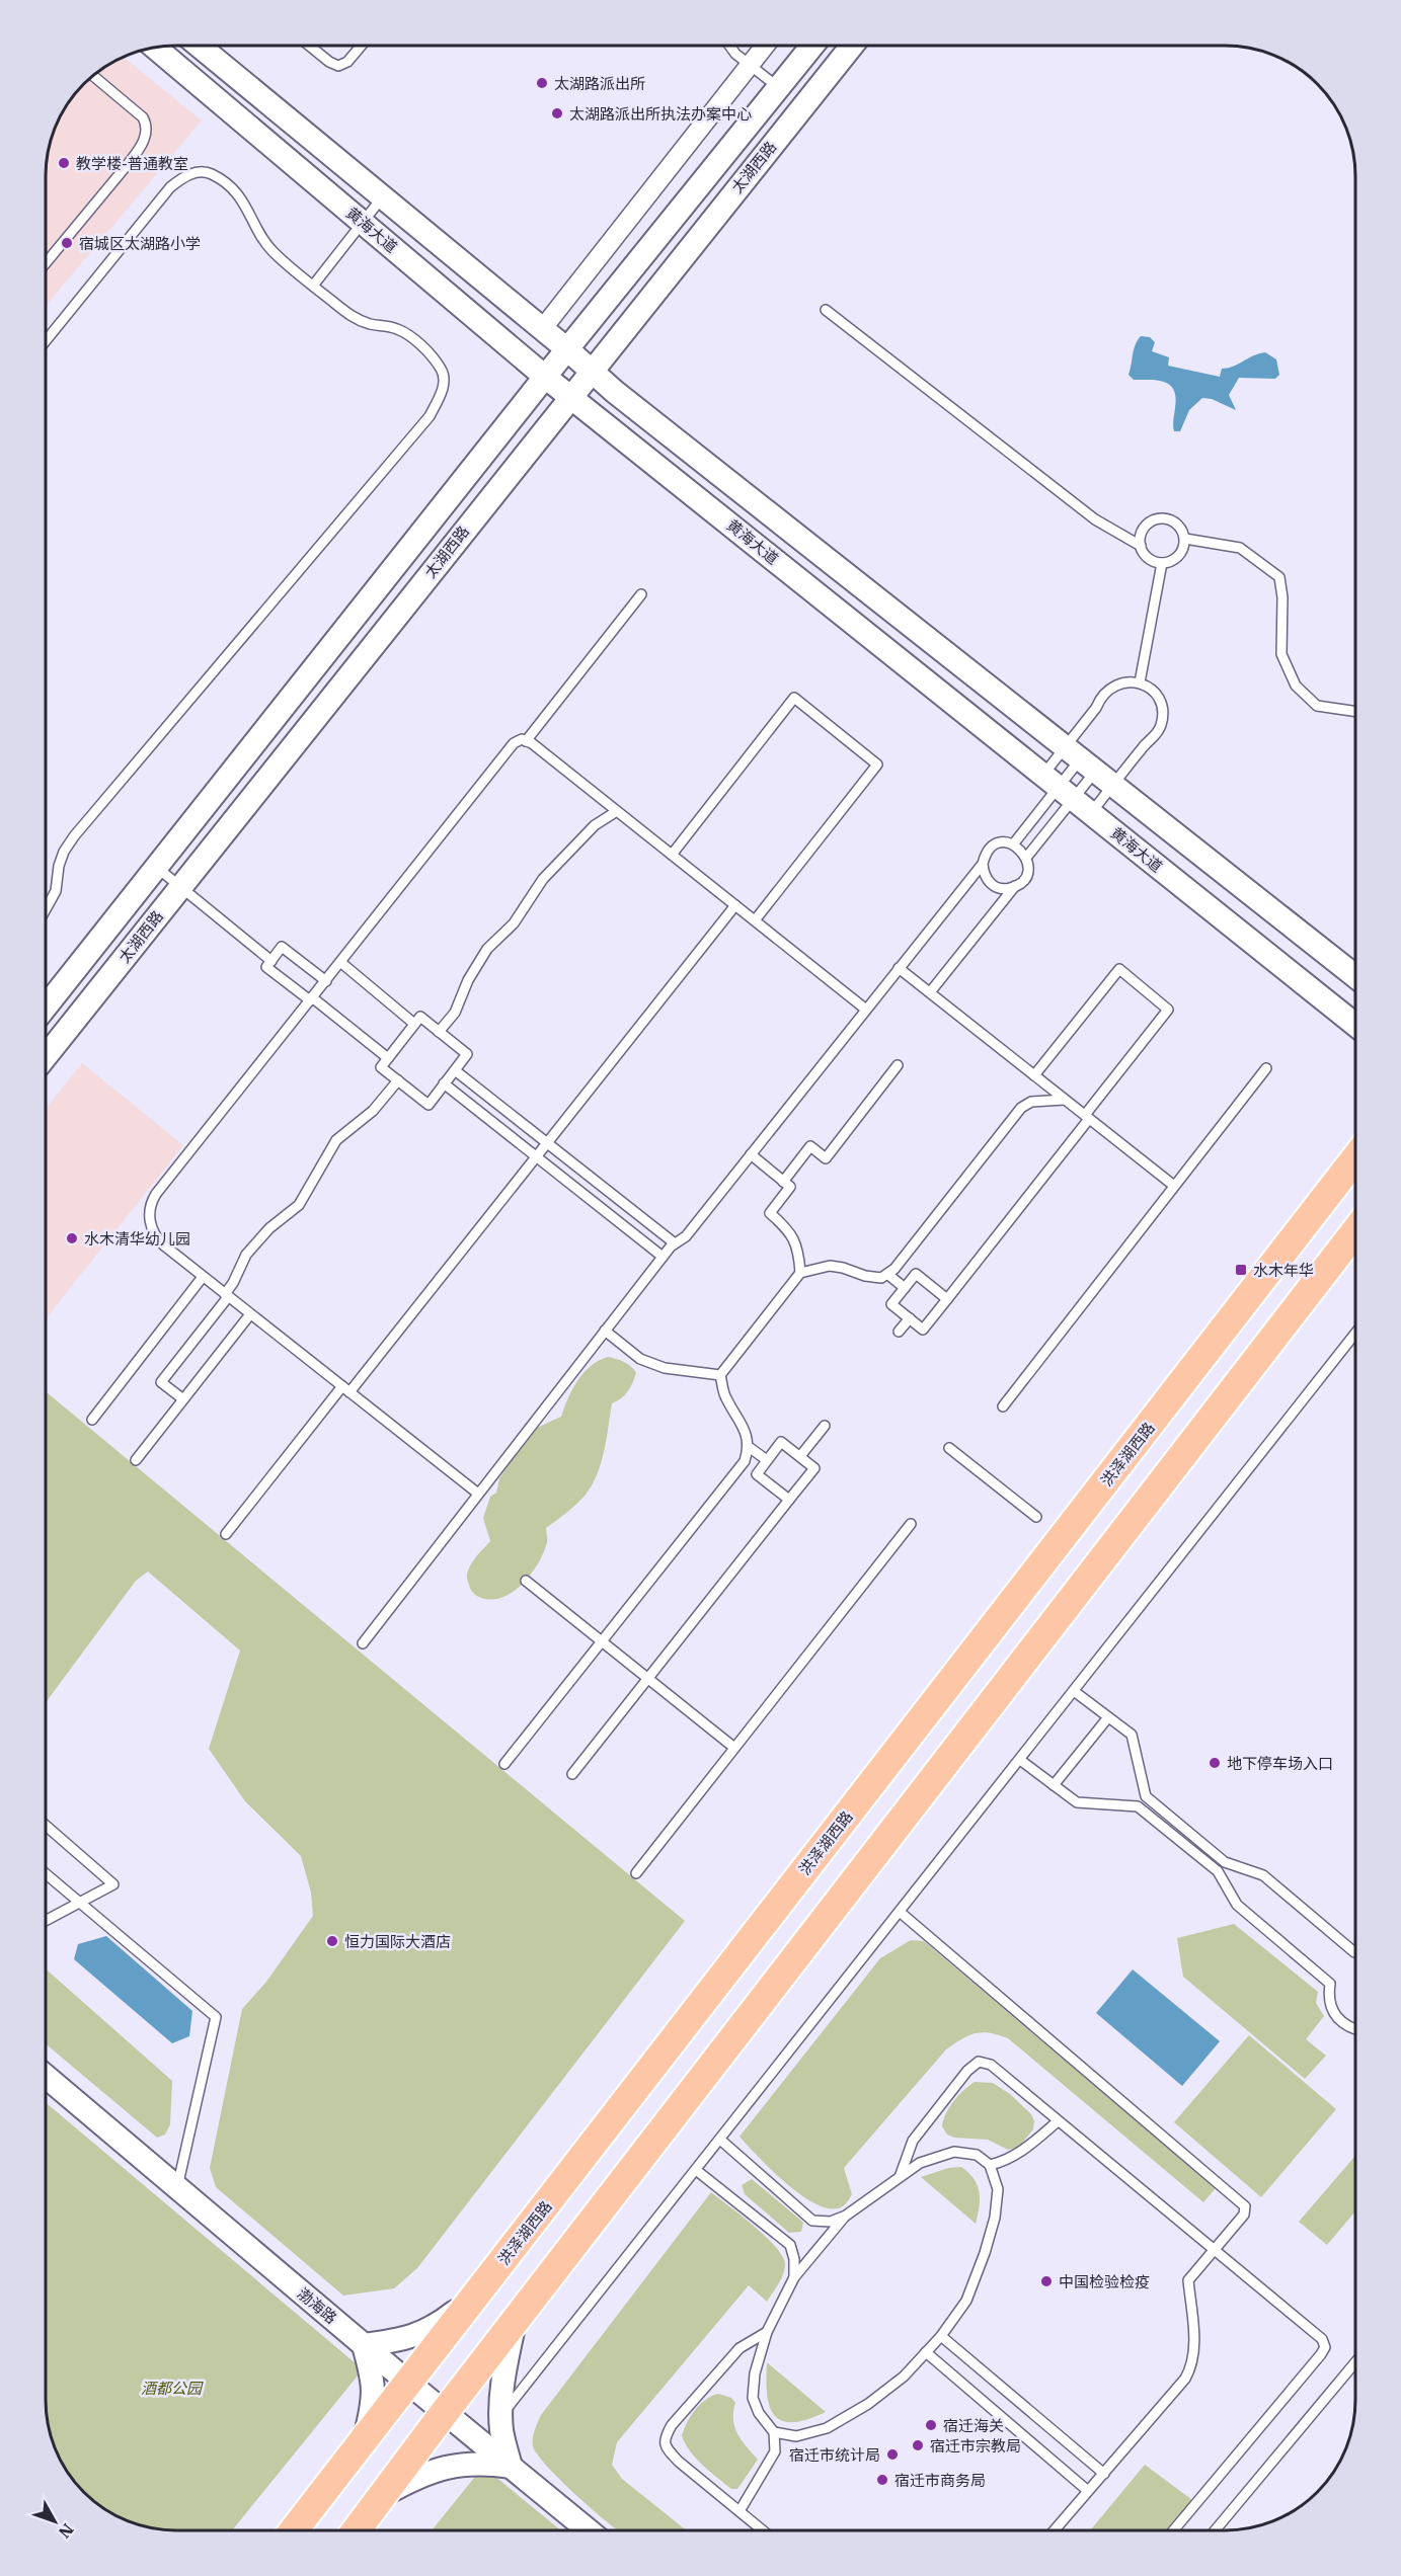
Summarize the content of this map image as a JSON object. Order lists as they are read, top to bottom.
{
  "streets": {
    "main road": ["洪泽湖西路"],
    "street": ["太湖西路", "黄海大道", "渤海路"]
  },
  "crossings": [
    ["太湖西路", "黄海大道"],
    ["洪泽湖西路", "渤海路"]
  ],
  "parks": ["酒都公园"],
  "places": {
    "other": [
      "太湖路派出所",
      "太湖路派出所执法办案中心",
      "教学楼-普通教室",
      "宿城区太湖路小学",
      "水木清华幼儿园",
      "地下停车场入口",
      "恒力国际大酒店",
      "中国检验检疫",
      "宿迁海关",
      "宿迁市宗教局",
      "宿迁市统计局",
      "宿迁市商务局"
    ],
    "transit": ["水木年华"]
  },
  "north": "bottom right"
}
